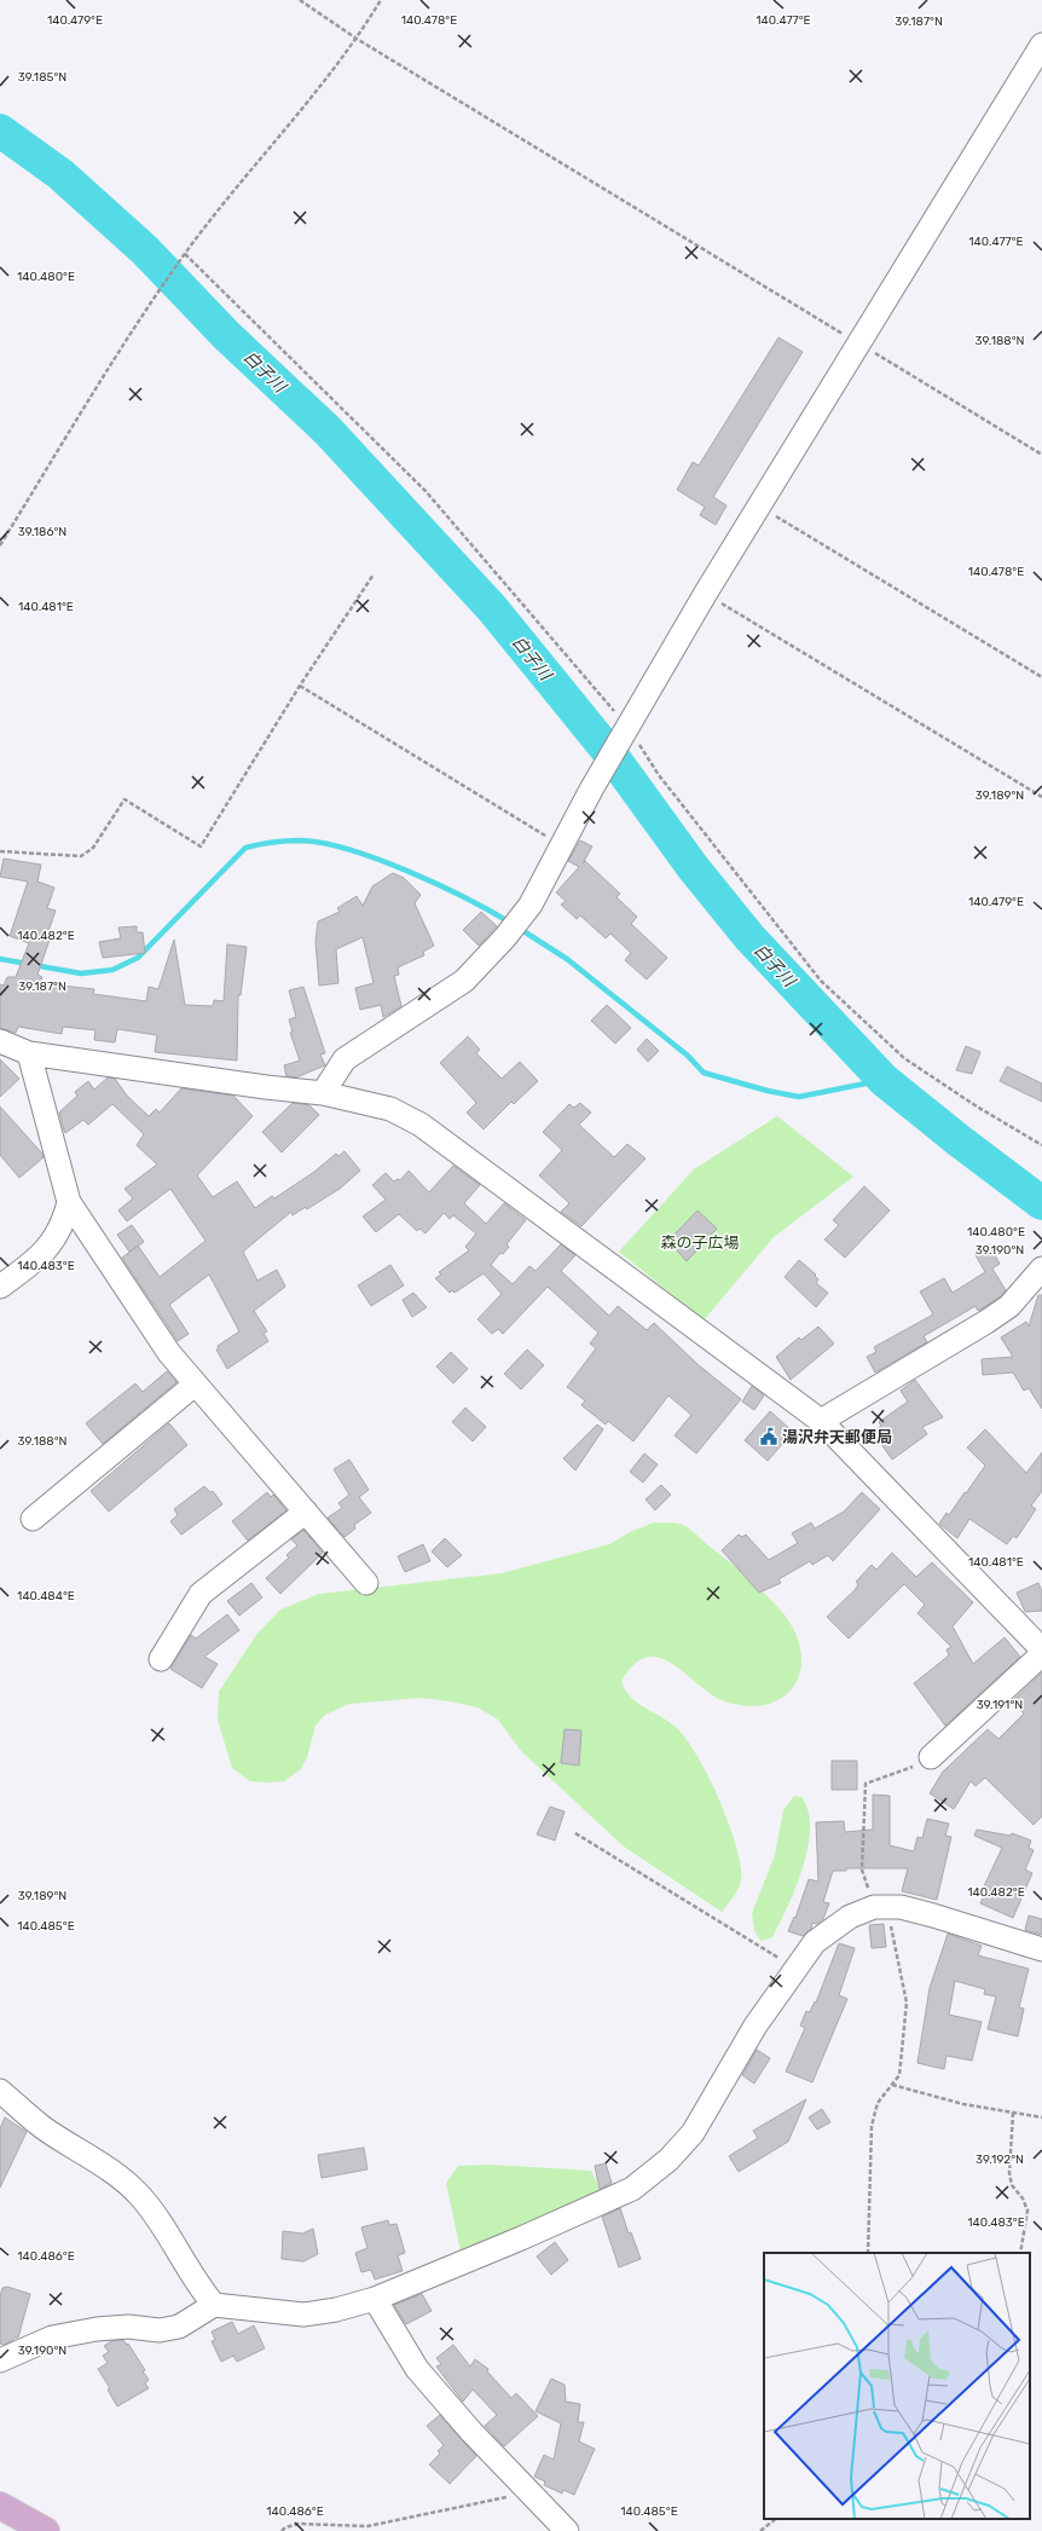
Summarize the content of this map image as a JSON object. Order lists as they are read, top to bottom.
{
  "water": ["白子川"],
  "parks": ["森の子広場"],
  "places": {
    "public building": ["湯沢弁天郵便局"]
  },
  "coordinates": [
    "140.478°E",
    "140.477°E",
    "140.479°E",
    "39.187°N",
    "39.185°N",
    "140.480°E",
    "39.188°N",
    "39.186°N",
    "140.481°E",
    "39.189°N",
    "140.482°E",
    "39.190°N",
    "140.483°E",
    "140.484°E",
    "39.191°N",
    "140.485°E",
    "39.192°N",
    "140.486°E"
  ]
}
